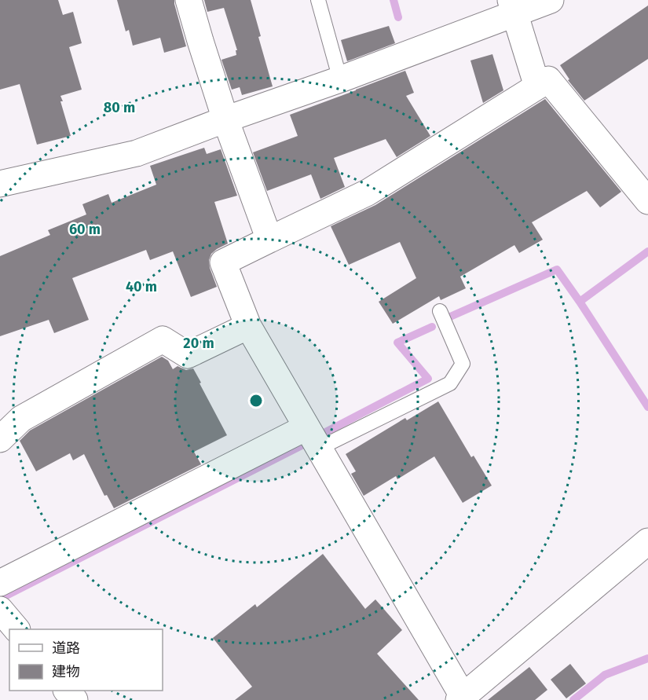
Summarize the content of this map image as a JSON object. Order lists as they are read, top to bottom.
{
  "legend": ["道路", "建物"],
  "rings": [
    "80 m",
    "60 m",
    "40 m",
    "20 m"
  ]
}
